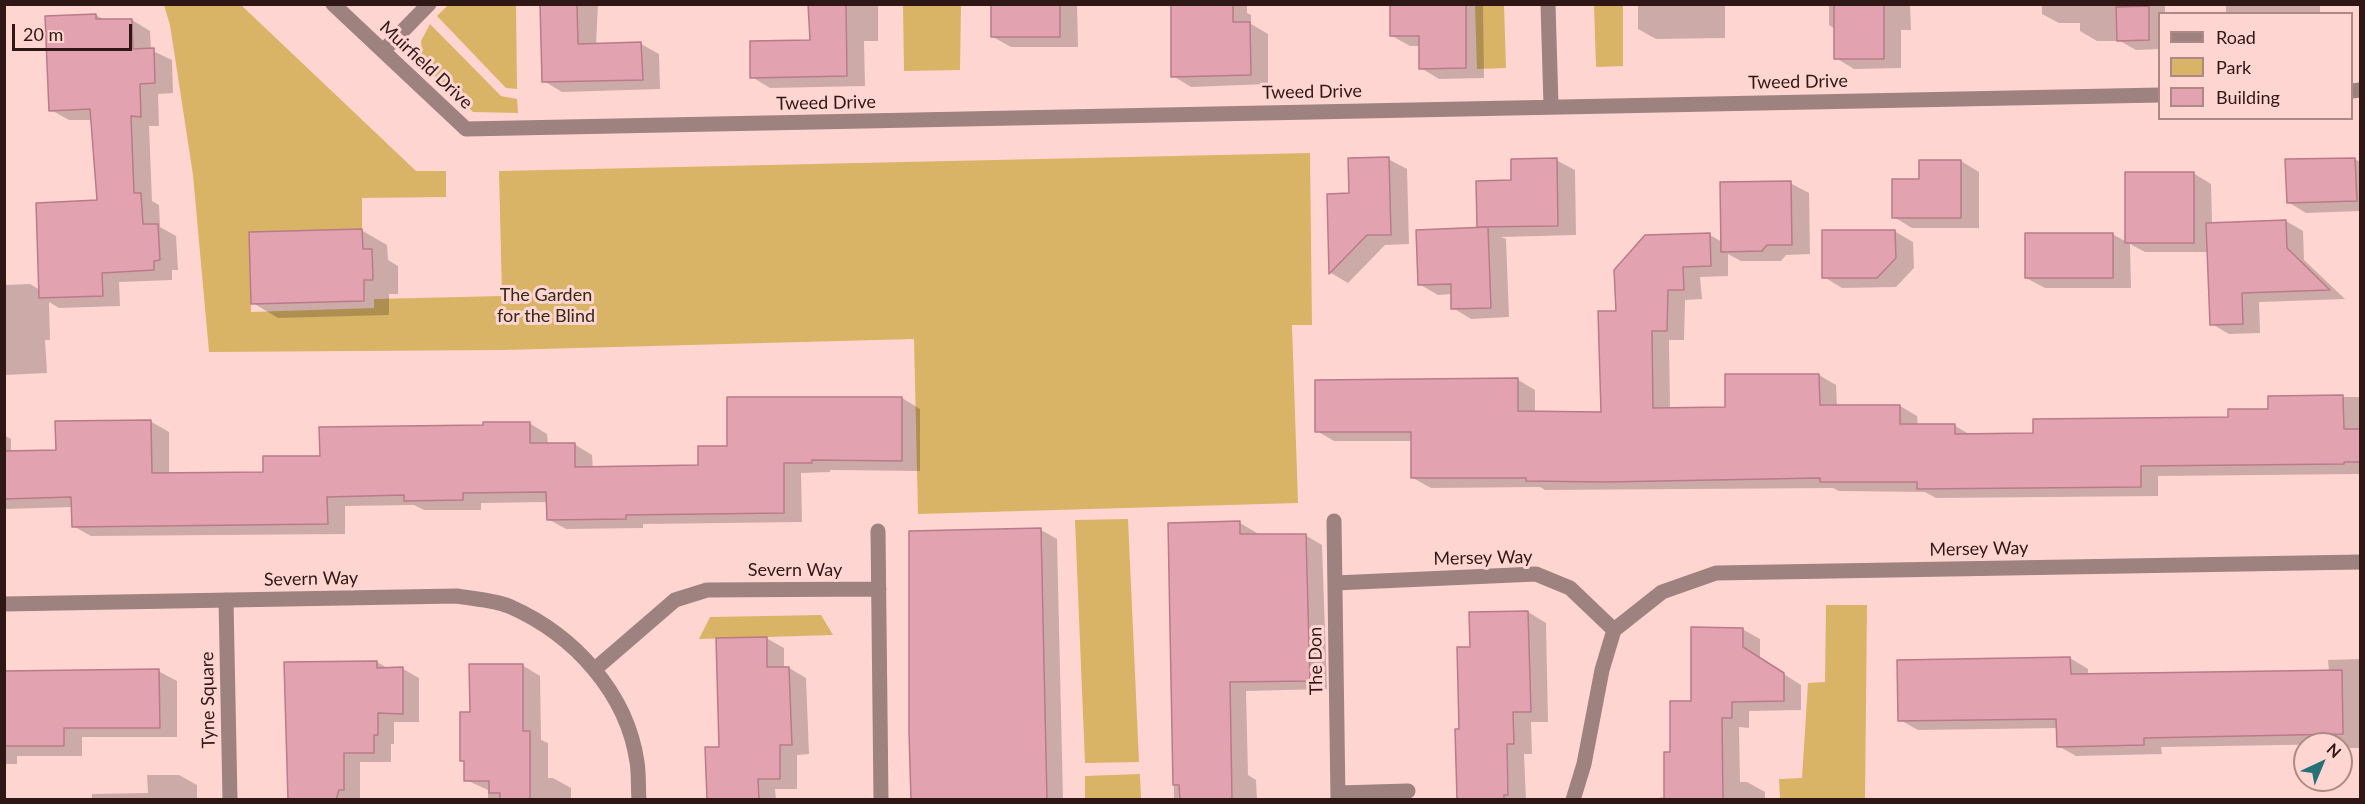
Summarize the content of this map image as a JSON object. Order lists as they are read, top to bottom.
{
  "streets": {
    "street": [
      "Muirfield Drive",
      "Tweed Drive",
      "Mersey Way",
      "Severn Way",
      "The Don",
      "Tyne Square"
    ]
  },
  "crossings": [
    ["Muirfield Drive", "Tweed Drive"],
    ["Mersey Way", "The Don"],
    ["Severn Way", "Tyne Square"]
  ],
  "parks": ["The Garden for the Blind"],
  "legend": ["Road", "Park", "Building"],
  "scale_bar": "20 m",
  "north": "top right"
}
